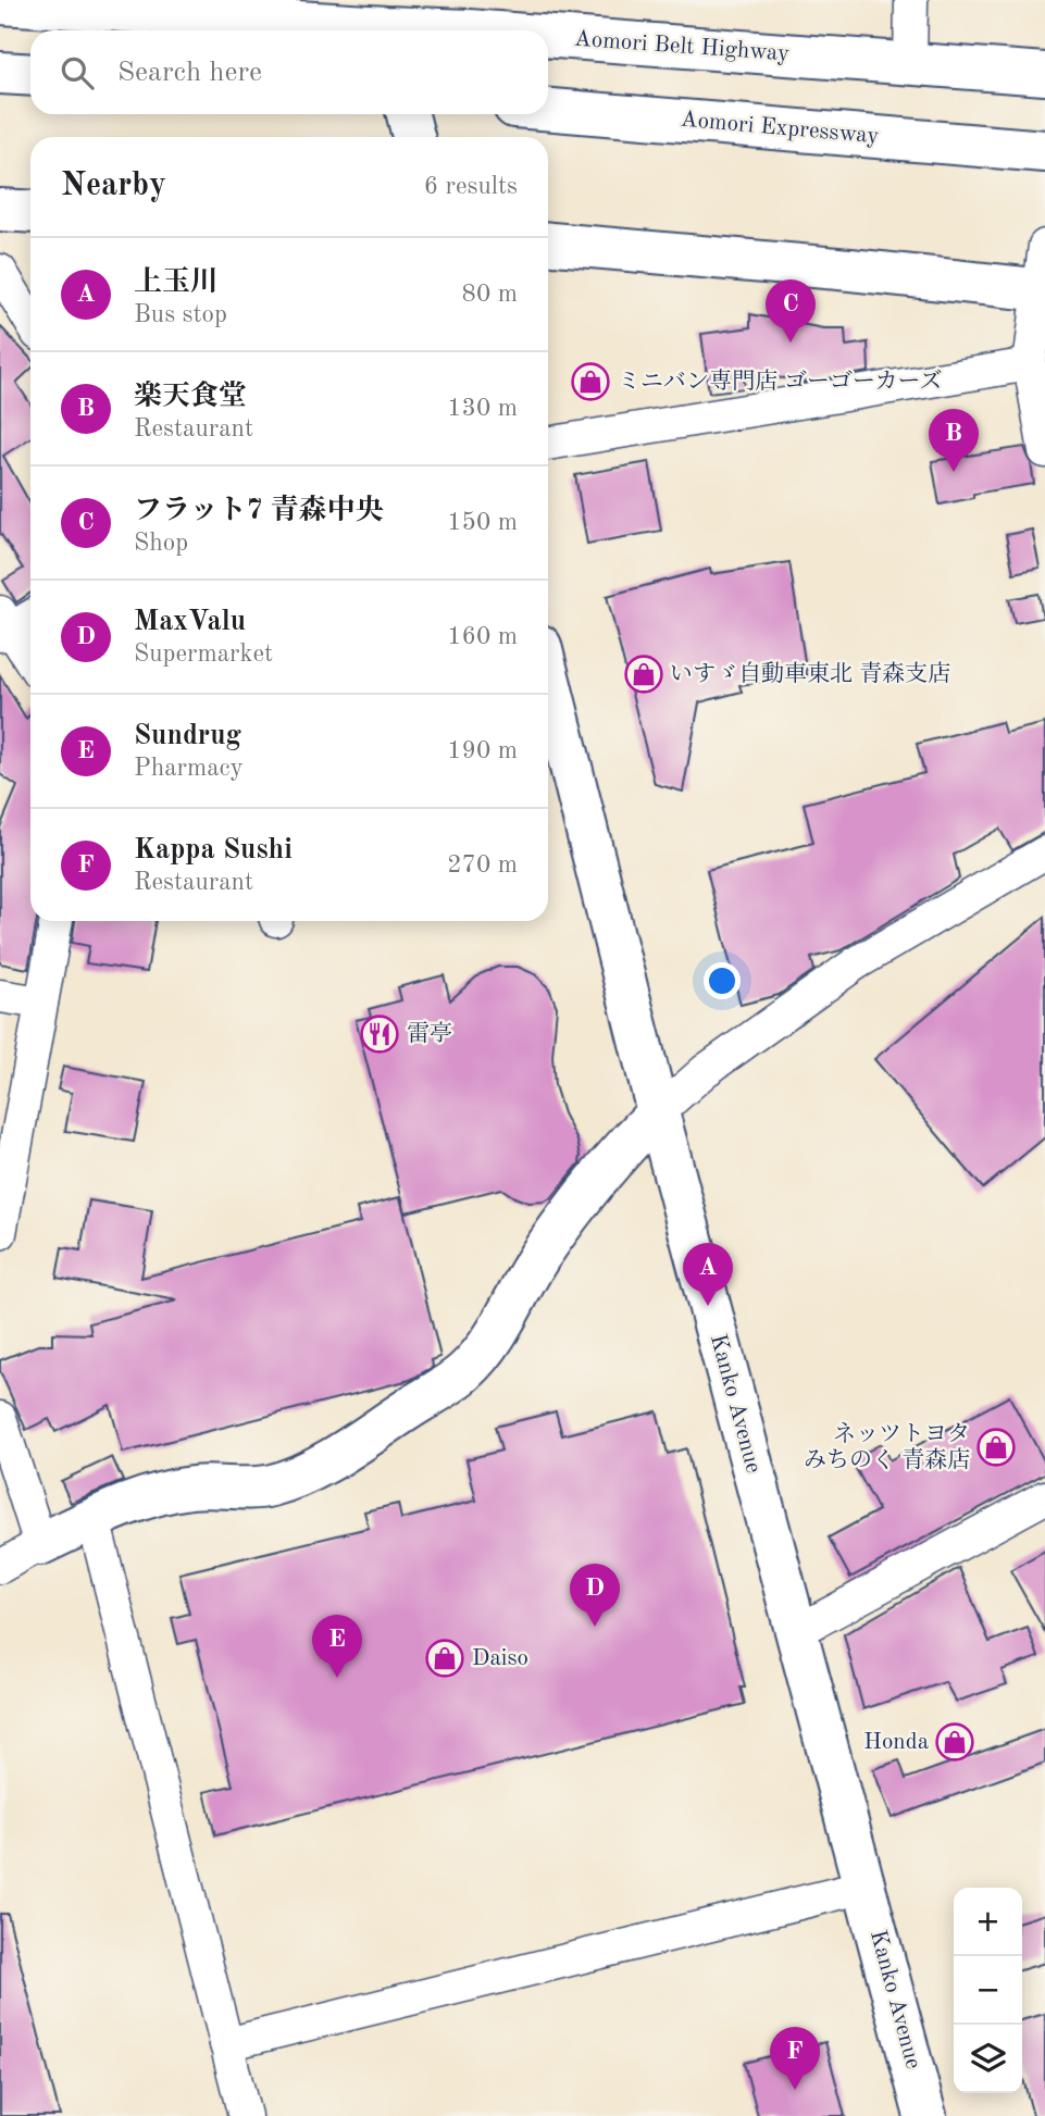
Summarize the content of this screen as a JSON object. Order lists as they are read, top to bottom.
{
  "streets": {
    "main road": ["Aomori Belt Highway", "Aomori Expressway", "Kanko Avenue"]
  },
  "places": {
    "shop": [
      "ミニバン専門店 ゴーゴーカーズ",
      "いすゞ自動車東北 青森支店",
      "ネッツトヨタ みちのく 青森店",
      "Daiso",
      "Honda"
    ],
    "restaurant": ["雷亭"]
  },
  "page": {
    "search": "Search here",
    "heading": ["Nearby", "6 results"],
    "list": [
      {
        "mark": "A",
        "name": "上玉川",
        "note": "Bus stop",
        "value": "80 m"
      },
      {
        "mark": "B",
        "name": "楽天食堂",
        "note": "Restaurant",
        "value": "130 m"
      },
      {
        "mark": "C",
        "name": "フラット7 青森中央",
        "note": "Shop",
        "value": "150 m"
      },
      {
        "mark": "D",
        "name": "MaxValu",
        "note": "Supermarket",
        "value": "160 m"
      },
      {
        "mark": "E",
        "name": "Sundrug",
        "note": "Pharmacy",
        "value": "190 m"
      },
      {
        "mark": "F",
        "name": "Kappa Sushi",
        "note": "Restaurant",
        "value": "270 m"
      }
    ],
    "pins": [
      "C",
      "B",
      "A",
      "D",
      "E",
      "F"
    ],
    "map_buttons": ["+", "−"]
  }
}
